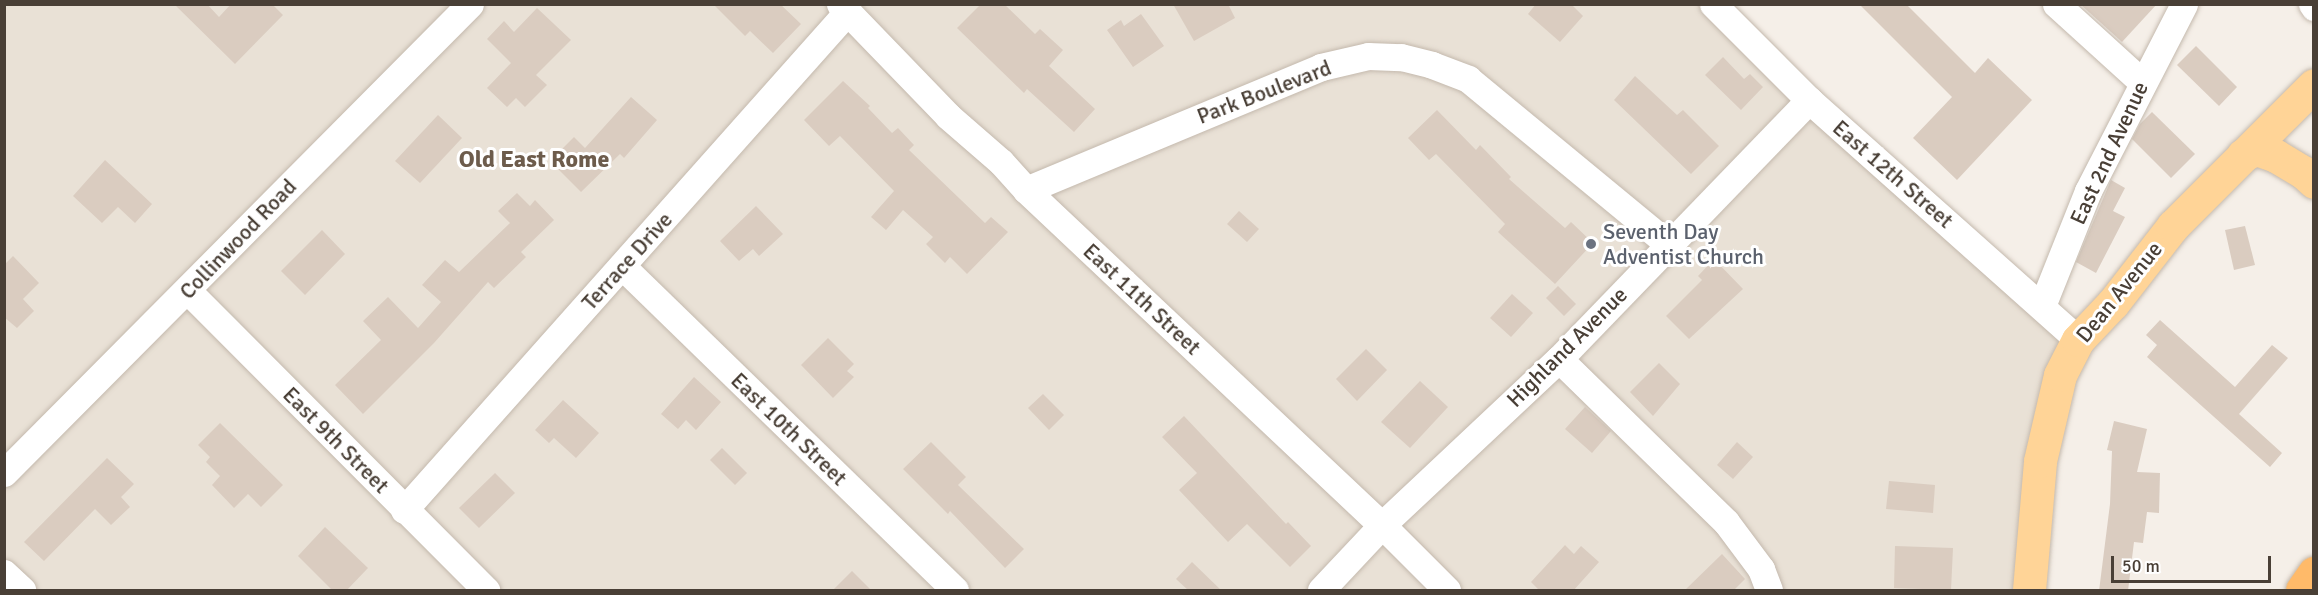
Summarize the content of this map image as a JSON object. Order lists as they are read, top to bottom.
{
  "streets": {
    "main road": ["Dean Avenue"],
    "street": [
      "Park Boulevard",
      "East 2nd Avenue",
      "East 12th Street",
      "Collinwood Road",
      "Terrace Drive",
      "East 11th Street",
      "Highland Avenue",
      "East 10th Street",
      "East 9th Street"
    ]
  },
  "crossings": [
    ["Park Boulevard", "East 11th Street"],
    ["Park Boulevard", "Highland Avenue"],
    ["East 2nd Avenue", "East 12th Street"],
    ["East 12th Street", "Dean Avenue"],
    ["East 12th Street", "Highland Avenue"],
    ["Collinwood Road", "East 9th Street"],
    ["Terrace Drive", "East 11th Street"],
    ["Terrace Drive", "East 10th Street"],
    ["Terrace Drive", "East 9th Street"],
    ["East 11th Street", "Highland Avenue"]
  ],
  "districts": ["Old East Rome"],
  "places": ["Seventh Day Adventist Church"],
  "scale_bar": "50 m"
}
